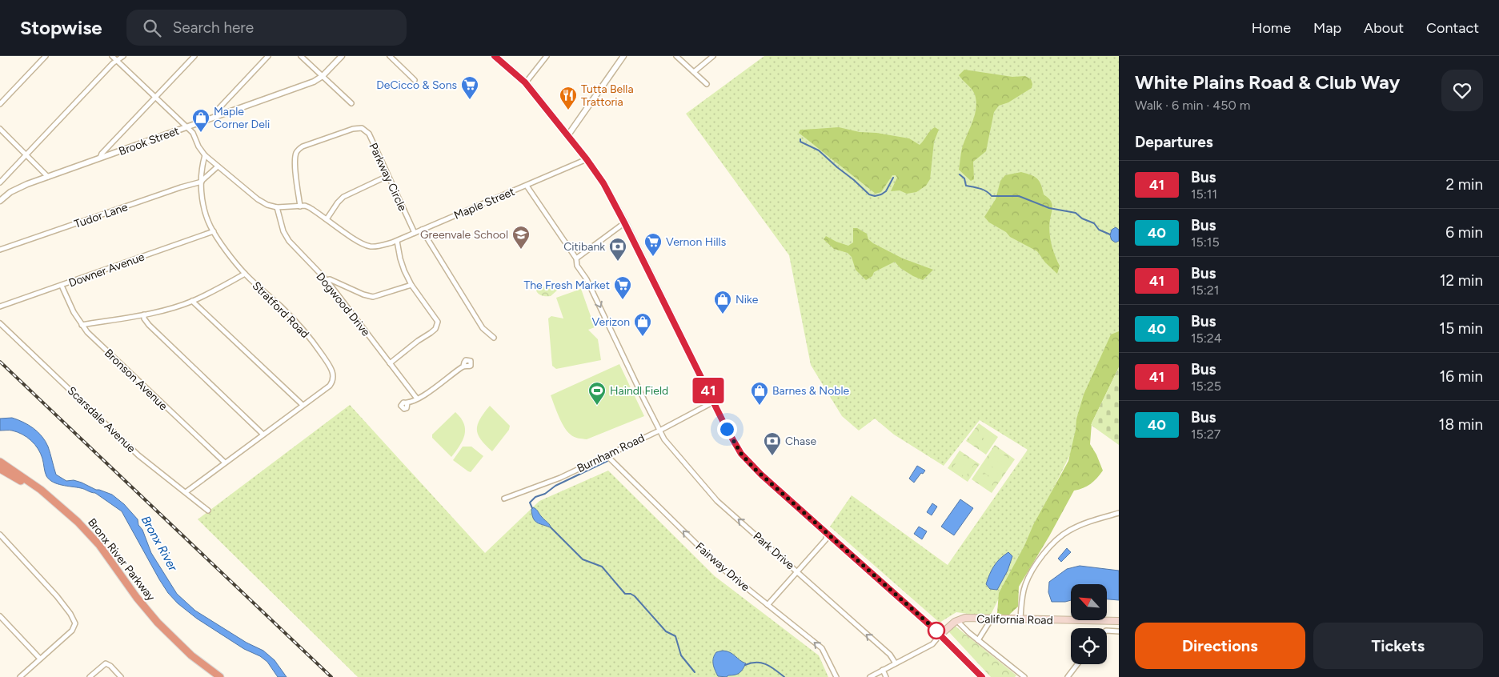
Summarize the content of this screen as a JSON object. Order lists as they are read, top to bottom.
{
  "streets": {
    "highway": ["Bronx River Parkway"],
    "main road": ["California Road"],
    "street": [
      "Brook Street",
      "Parkway Circle",
      "Maple Street",
      "Tudor Lane",
      "Downer Avenue",
      "Dogwood Drive",
      "Stratford Road",
      "Bronson Avenue",
      "Scarsdale Avenue",
      "Burnham Road",
      "Park Drive",
      "Fairway Drive"
    ]
  },
  "crossings": [
    ["Brook Street", "Maple Street"],
    ["Parkway Circle", "Maple Street"],
    ["Maple Street", "Dogwood Drive"],
    ["Maple Street", "Stratford Road"],
    ["Maple Street", "Park Drive"],
    ["Tudor Lane", "Stratford Road"],
    ["Downer Avenue", "Stratford Road"],
    ["Downer Avenue", "Bronson Avenue"],
    ["Stratford Road", "Bronson Avenue"],
    ["Stratford Road", "Scarsdale Avenue"],
    ["Burnham Road", "Park Drive"],
    ["Burnham Road", "Fairway Drive"]
  ],
  "one_way": ["Fairway Drive"],
  "water": ["Bronx River"],
  "places": {
    "supermarket": ["DeCicco & Sons", "Vernon Hills", "The Fresh Market"],
    "restaurant": ["Tutta Bella Trattoria"],
    "shop": [
      "Maple Corner Deli",
      "Nike",
      "Verizon",
      "Barnes & Noble"
    ],
    "school or university": ["Greenvale School"],
    "bank": ["Citibank", "Chase"],
    "sports": ["Haindl Field"]
  },
  "lines": ["bus line 41"],
  "north": "top left",
  "page": {
    "header": "Stopwise",
    "search": "Search here",
    "nav": [
      "Home",
      "Map",
      "About",
      "Contact"
    ],
    "on_map": "41",
    "heading": [
      ["White Plains Road & Club Way", "Walk · 6 min · 450 m"],
      "Departures"
    ],
    "list": [
      {
        "mark": "41",
        "name": "Bus",
        "note": "15:11",
        "value": "2 min"
      },
      {
        "mark": "40",
        "name": "Bus",
        "note": "15:15",
        "value": "6 min"
      },
      {
        "mark": "41",
        "name": "Bus",
        "note": "15:21",
        "value": "12 min"
      },
      {
        "mark": "40",
        "name": "Bus",
        "note": "15:24",
        "value": "15 min"
      },
      {
        "mark": "41",
        "name": "Bus",
        "note": "15:25",
        "value": "16 min"
      },
      {
        "mark": "40",
        "name": "Bus",
        "note": "15:27",
        "value": "18 min"
      }
    ],
    "buttons": ["Directions", "Tickets"]
  }
}
